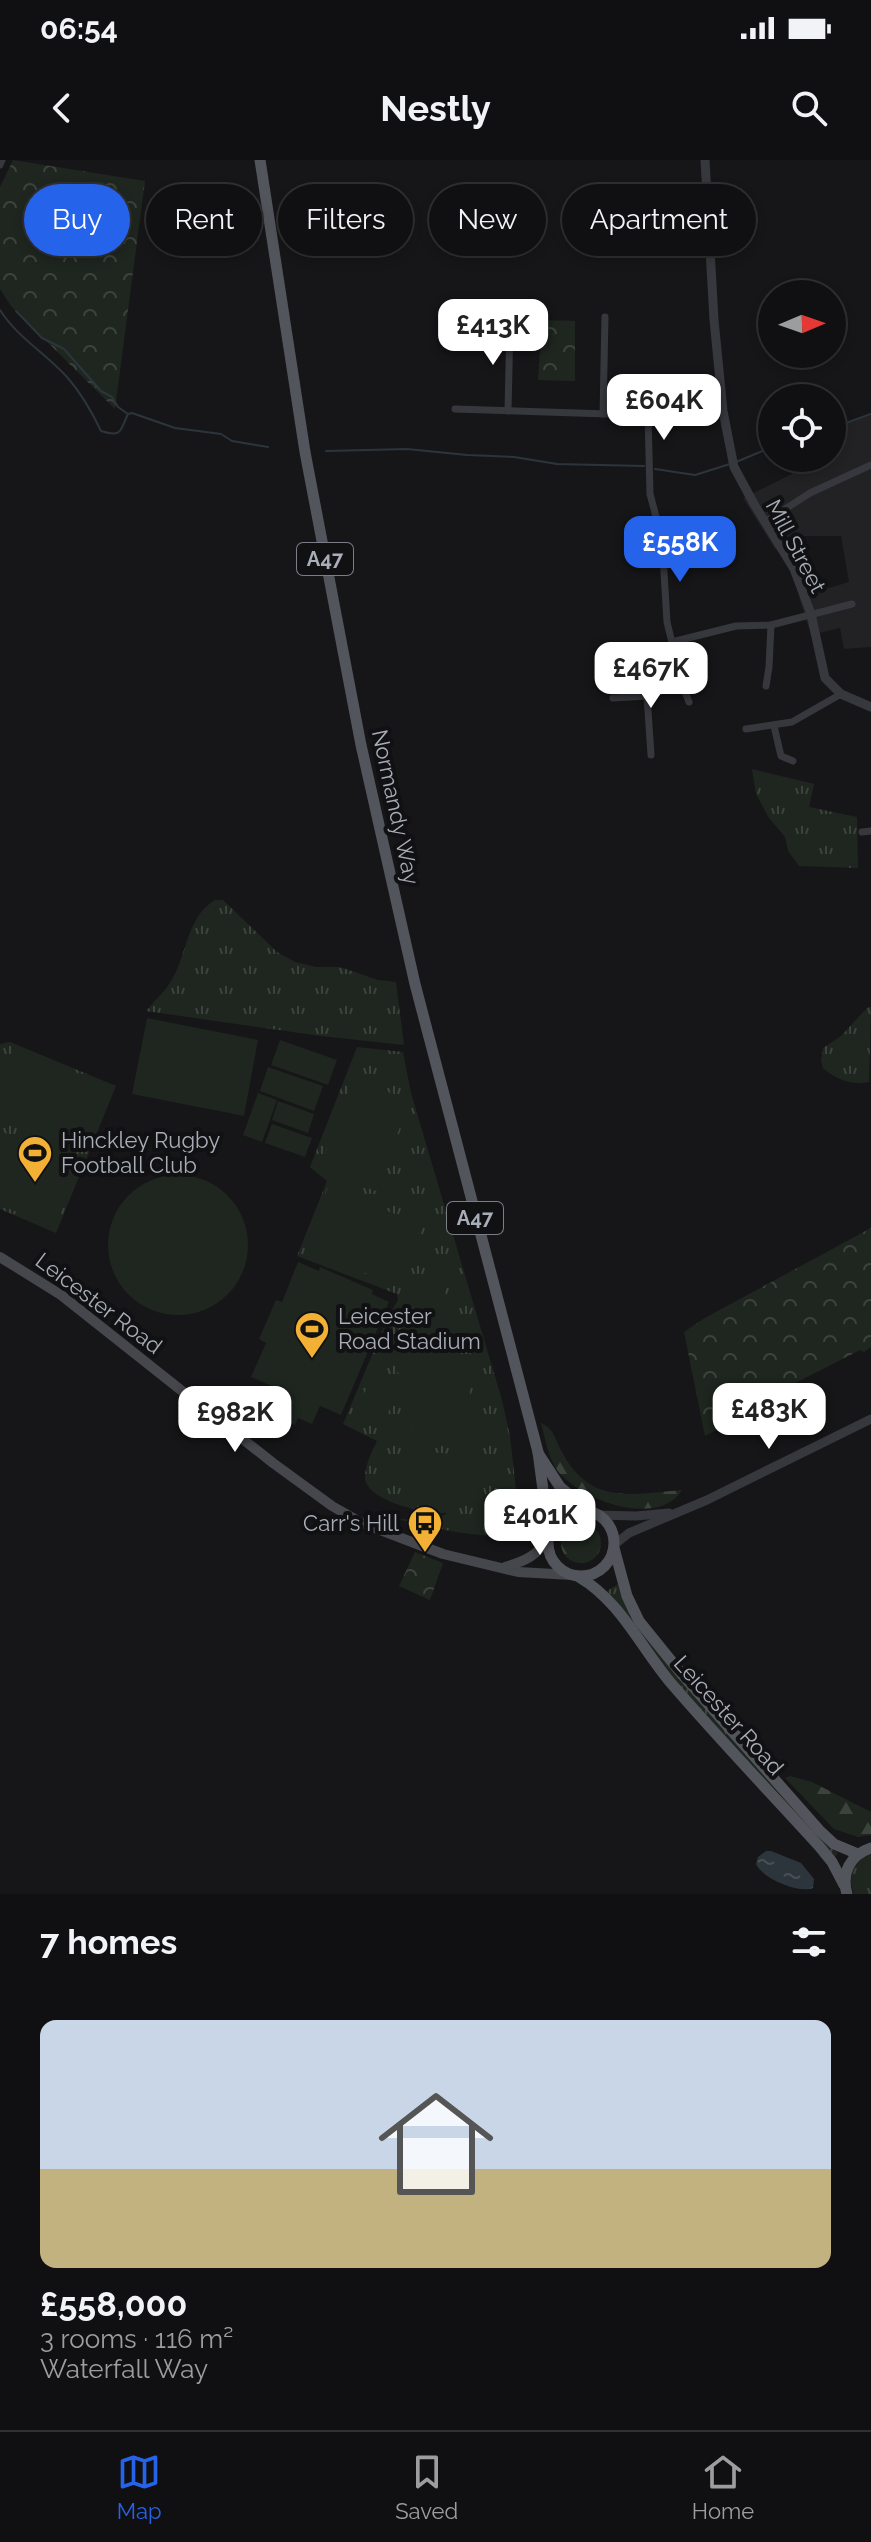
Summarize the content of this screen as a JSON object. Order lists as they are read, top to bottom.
{
  "streets": {
    "main road": ["A47", "Normandy Way", "Leicester Road"],
    "street": ["Mill Street"]
  },
  "crossings": [
    ["Normandy Way", "Leicester Road"]
  ],
  "places": {
    "sports": ["Hinckley Rugby Football Club", "Leicester Road Stadium"],
    "bus stop": ["Carr's Hill"]
  },
  "north": "right",
  "page": {
    "status": "06:54",
    "header": "Nestly",
    "chip": [
      "Buy",
      "Rent",
      "Filters",
      "New",
      "Apartment"
    ],
    "price": [
      "£413K",
      "£604K",
      "£558K",
      "£467K",
      "£483K",
      "£982K",
      "£401K"
    ],
    "heading": "7 homes",
    "list": [
      {
        "name": "£558,000",
        "note": "3 rooms · 116 m² · Waterfall Way"
      }
    ],
    "tabs": ["Map", "Saved", "Home"]
  }
}
